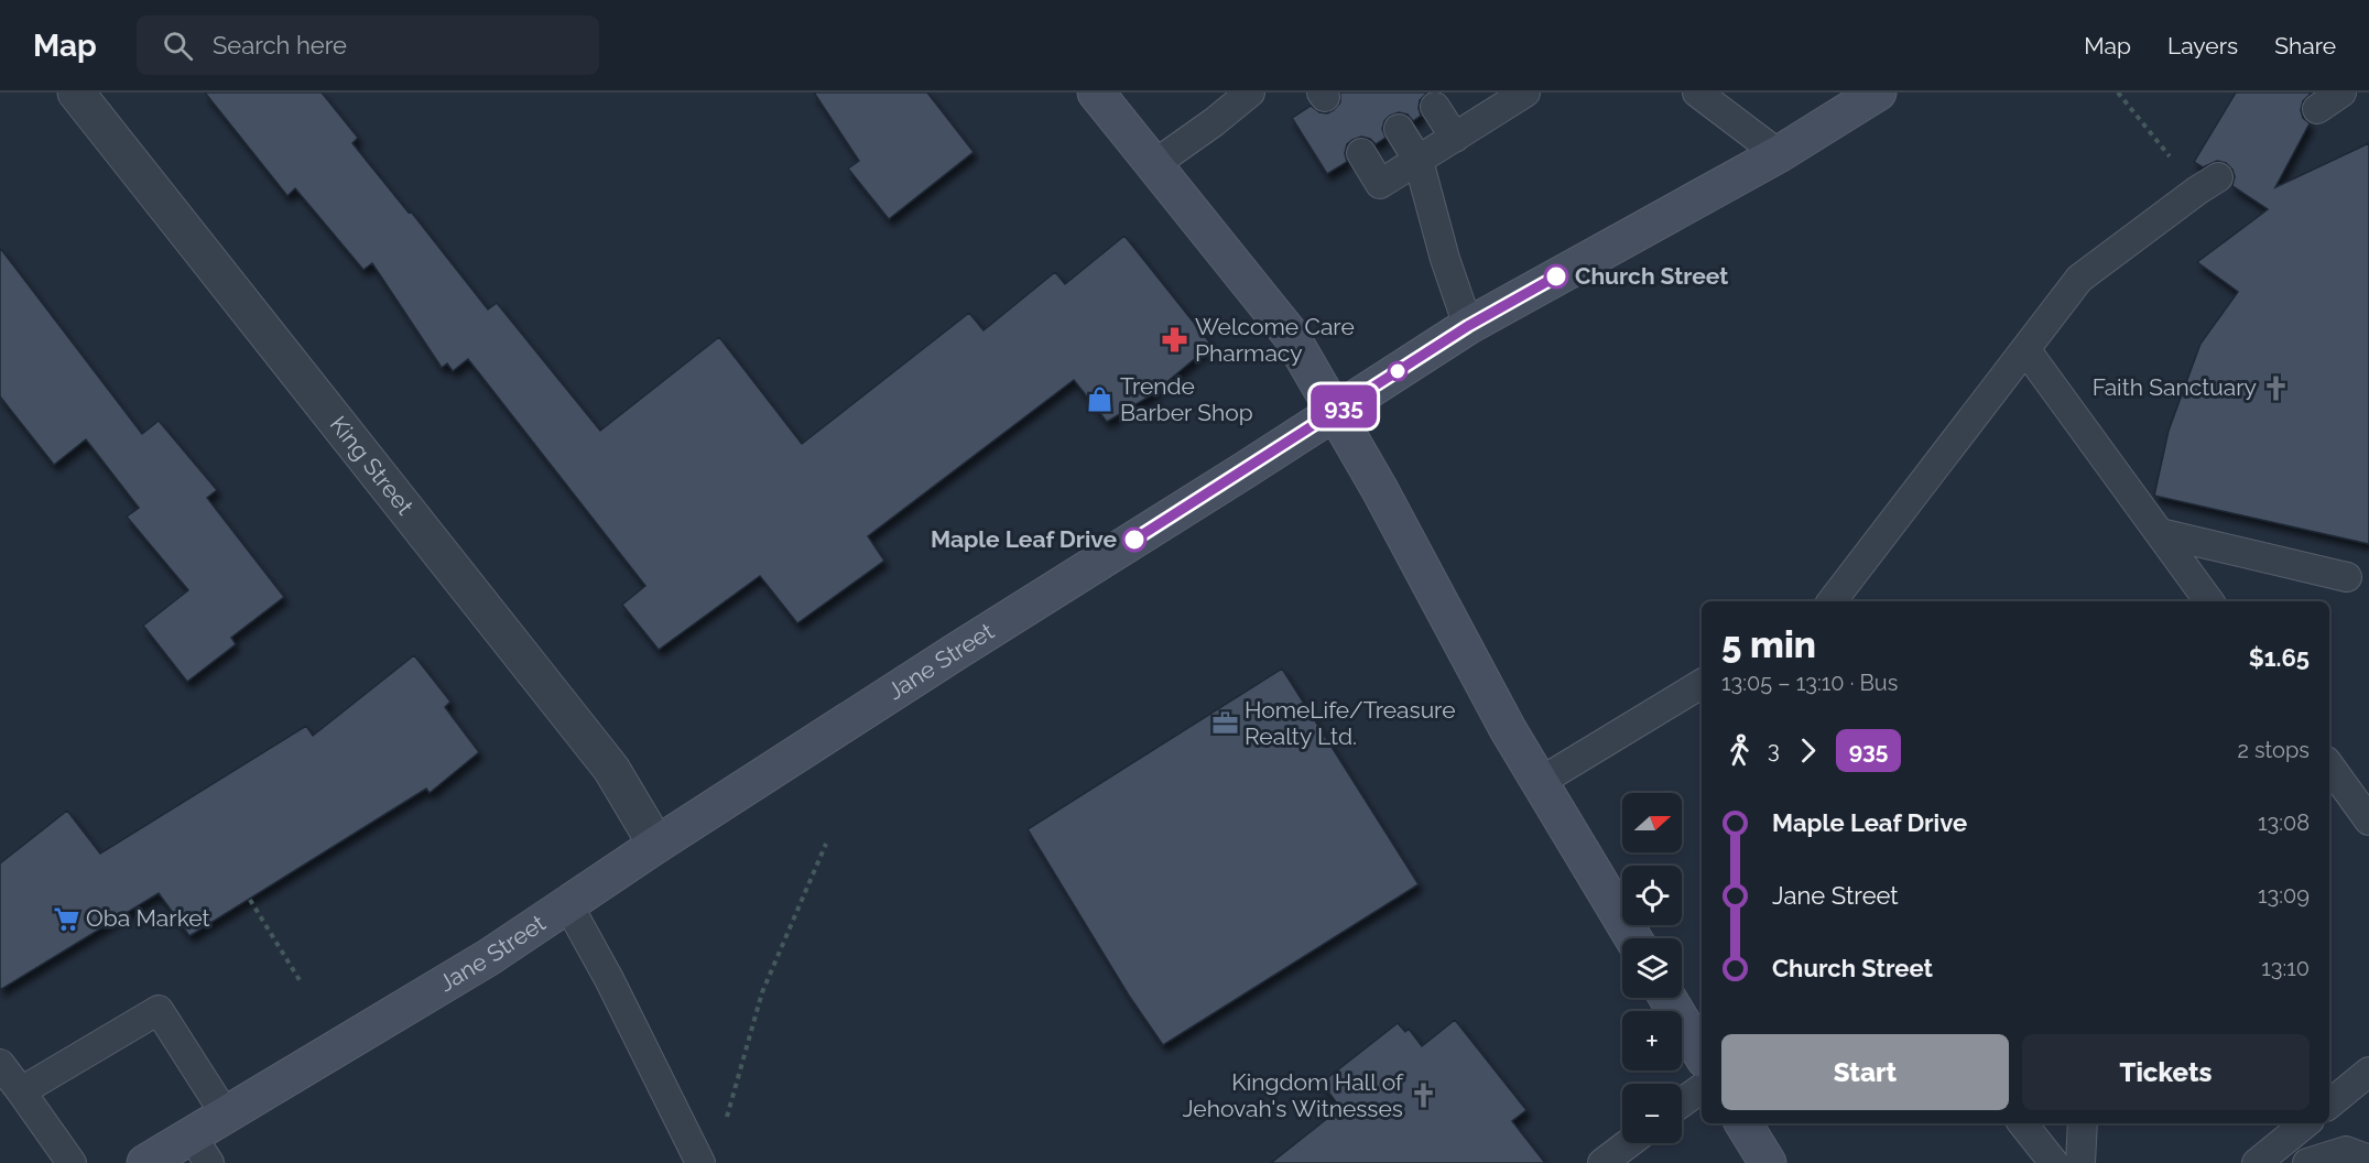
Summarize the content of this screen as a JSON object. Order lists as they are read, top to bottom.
{
  "streets": {
    "main road": ["Jane Street"],
    "street": ["King Street"]
  },
  "crossings": [
    ["King Street", "Jane Street"]
  ],
  "places": {
    "other": ["Church Street", "Maple Leaf Drive"],
    "pharmacy": ["Welcome Care Pharmacy"],
    "church": ["Faith Sanctuary", "Kingdom Hall of Jehovah's Witnesses"],
    "shop": ["Trende Barber Shop"],
    "office": ["HomeLife/Treasure Realty Ltd."],
    "supermarket": ["Oba Market"]
  },
  "lines": ["bus line 935"],
  "north": "right",
  "page": {
    "header": "Map",
    "search": "Search here",
    "nav": ["Map", "Layers", "Share"],
    "on_map": "935",
    "heading": ["5 min", "13:05 – 13:10 · Bus", "$1.65"],
    "legs": ["3", "935", "2 stops"],
    "list": [
      {
        "name": "Maple Leaf Drive",
        "value": "13:08"
      },
      {
        "name": "Jane Street",
        "value": "13:09"
      },
      {
        "name": "Church Street",
        "value": "13:10"
      }
    ],
    "map_buttons": ["+", "−"],
    "buttons": ["Start", "Tickets"]
  }
}
